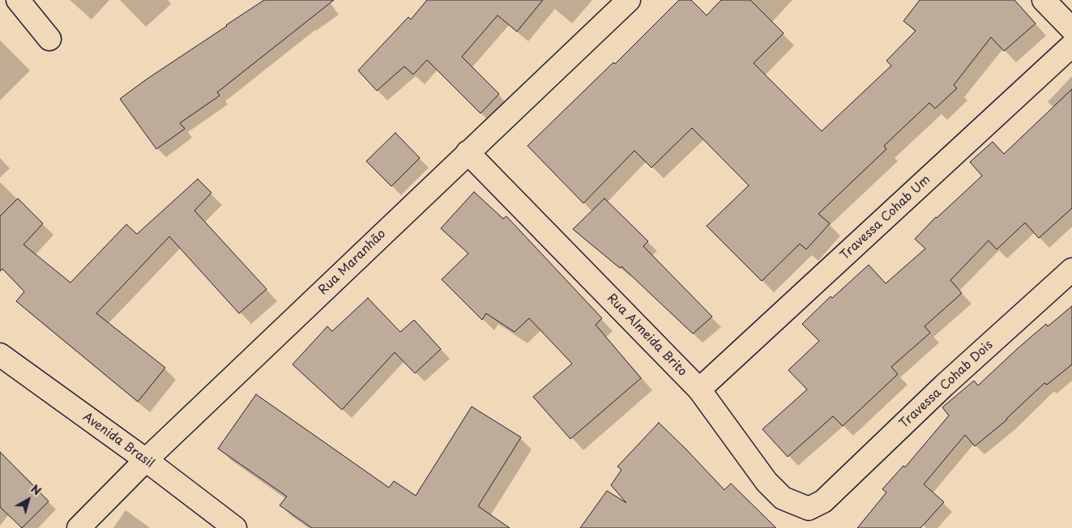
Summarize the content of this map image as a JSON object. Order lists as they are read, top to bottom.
{
  "streets": {
    "street": [
      "Travessa Cohab Um",
      "Rua Maranhão",
      "Rua Almeida Brito",
      "Travessa Cohab Dois",
      "Avenida Brasil"
    ]
  },
  "crossings": [
    ["Travessa Cohab Um", "Rua Almeida Brito"],
    ["Rua Maranhão", "Rua Almeida Brito"],
    ["Rua Maranhão", "Avenida Brasil"],
    ["Rua Almeida Brito", "Travessa Cohab Dois"]
  ],
  "north": "top right"
}
